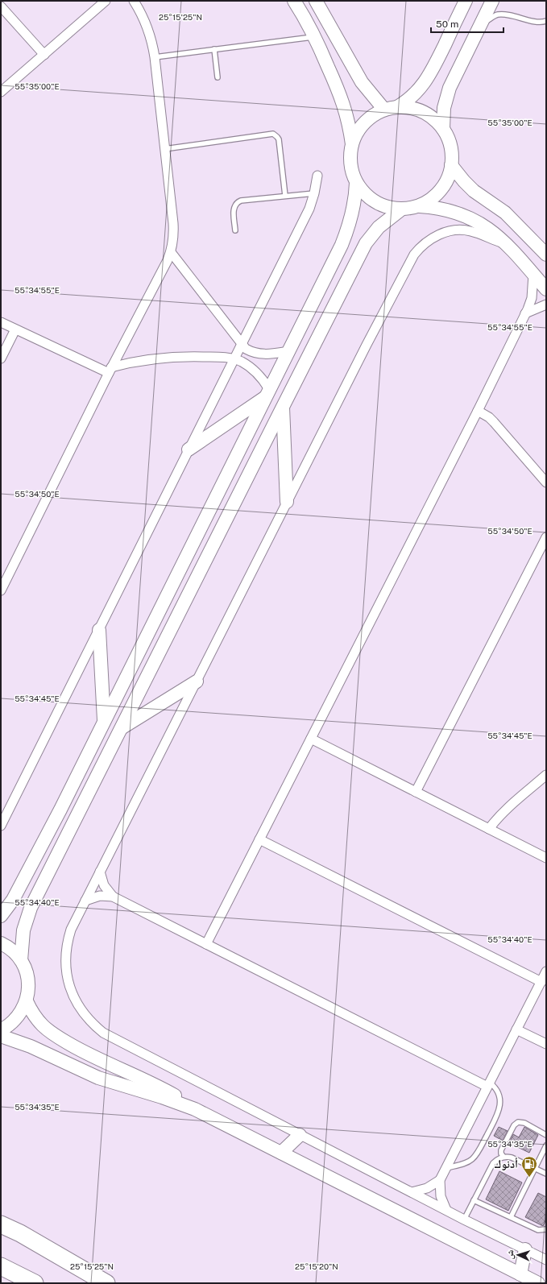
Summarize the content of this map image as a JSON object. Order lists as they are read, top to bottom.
{
  "places": {
    "fuel station": ["أدنوك"]
  },
  "scale_bar": "50 m",
  "north": "left",
  "coordinates": [
    "25°15'25\"N",
    "55°35'00\"E",
    "55°34'55\"E",
    "55°34'50\"E",
    "55°34'45\"E",
    "55°34'40\"E",
    "55°34'35\"E",
    "25°15'20\"N"
  ]
}
